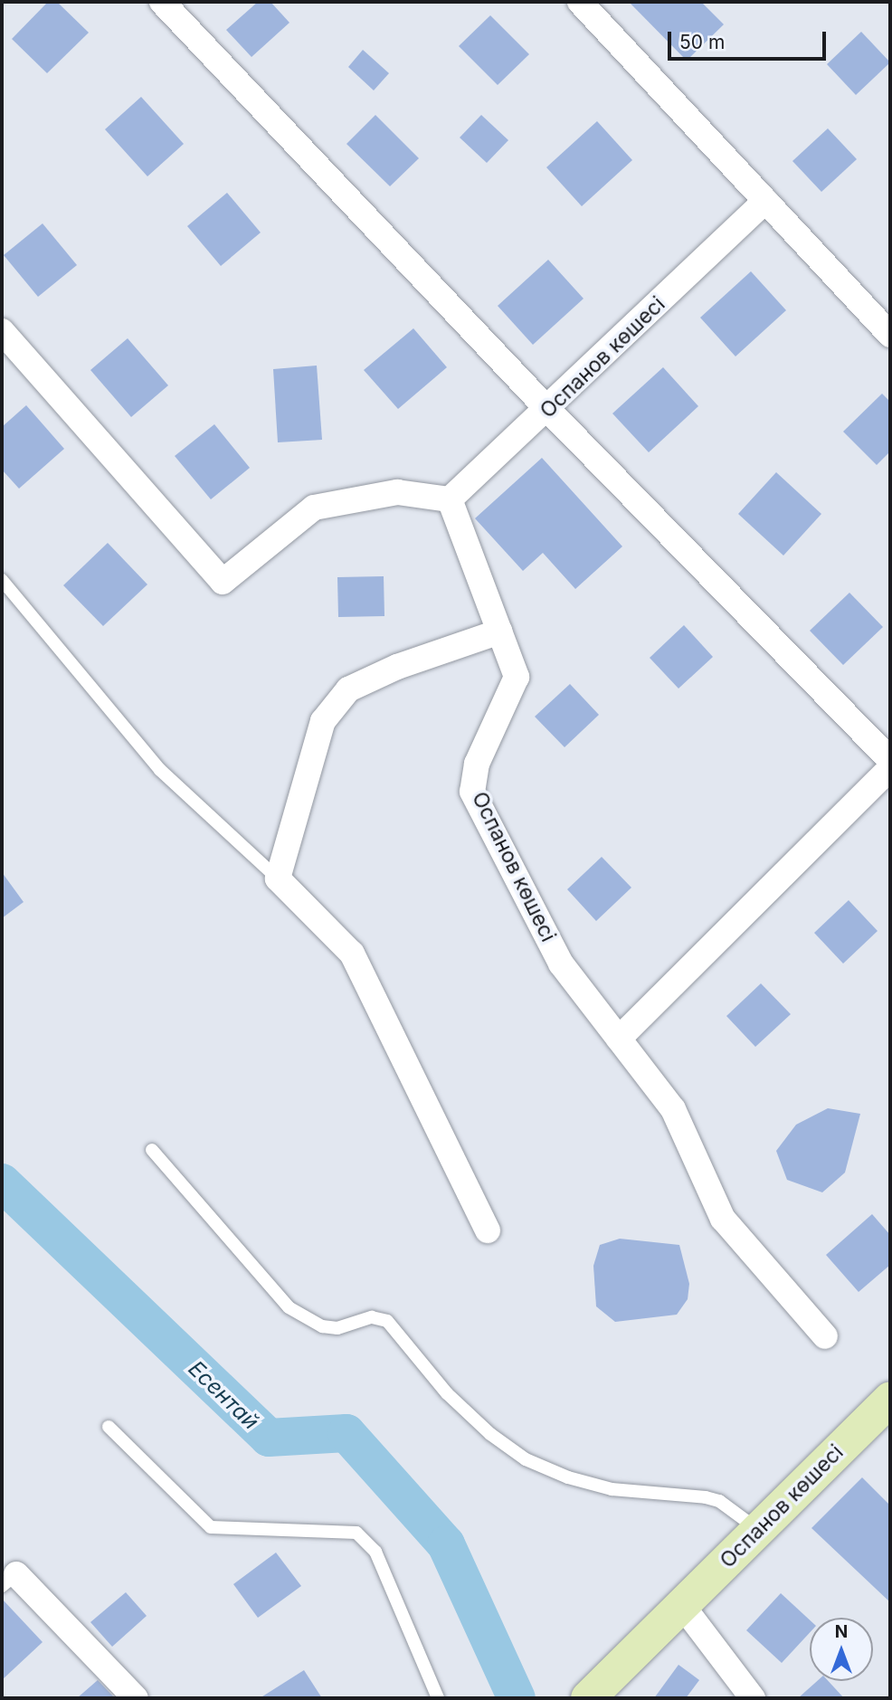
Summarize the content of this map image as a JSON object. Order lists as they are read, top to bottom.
{
  "streets": {
    "street": ["Оспанов көшесі"]
  },
  "water": ["Есентай"],
  "scale_bar": "50 m",
  "north": "top"
}
